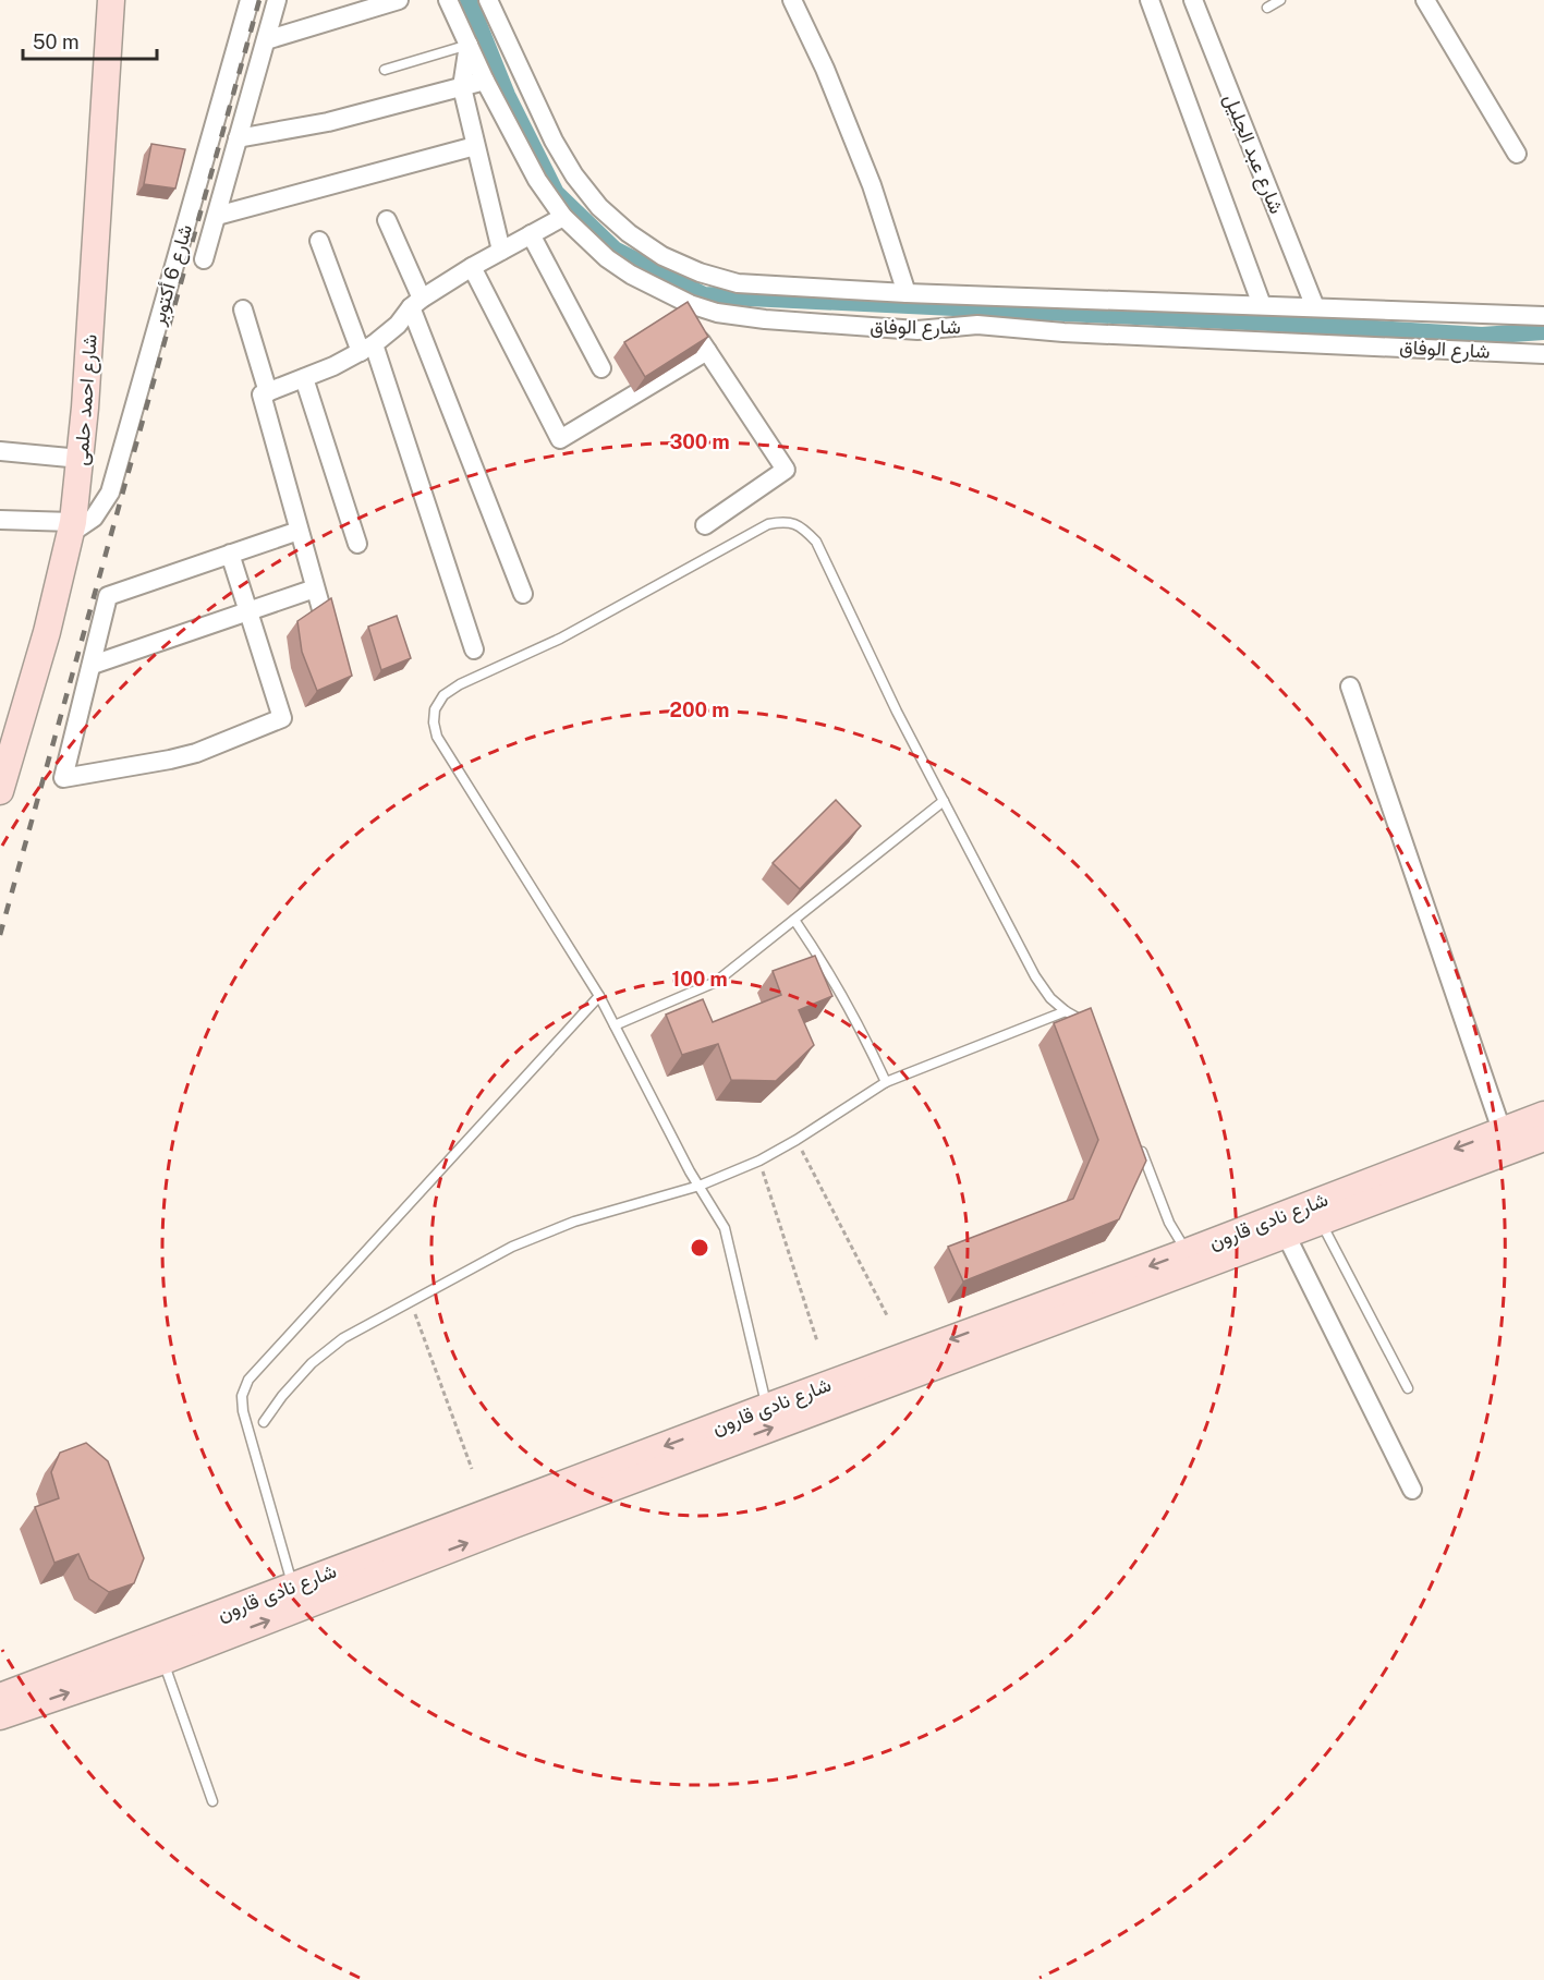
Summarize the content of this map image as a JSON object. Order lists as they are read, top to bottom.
{
  "streets": {
    "main road": ["شارع احمد حلمى", "شارع نادى قارون"],
    "street": ["شارع عبد الجليل", "شارع 6 أكتوبر", "شارع الوفاق"]
  },
  "crossings": [
    ["شارع عبد الجليل", "شارع الوفاق"],
    ["شارع 6 أكتوبر", "شارع احمد حلمى"]
  ],
  "scale_bar": "50 m",
  "rings": ["300 m", "200 m", "100 m"]
}
